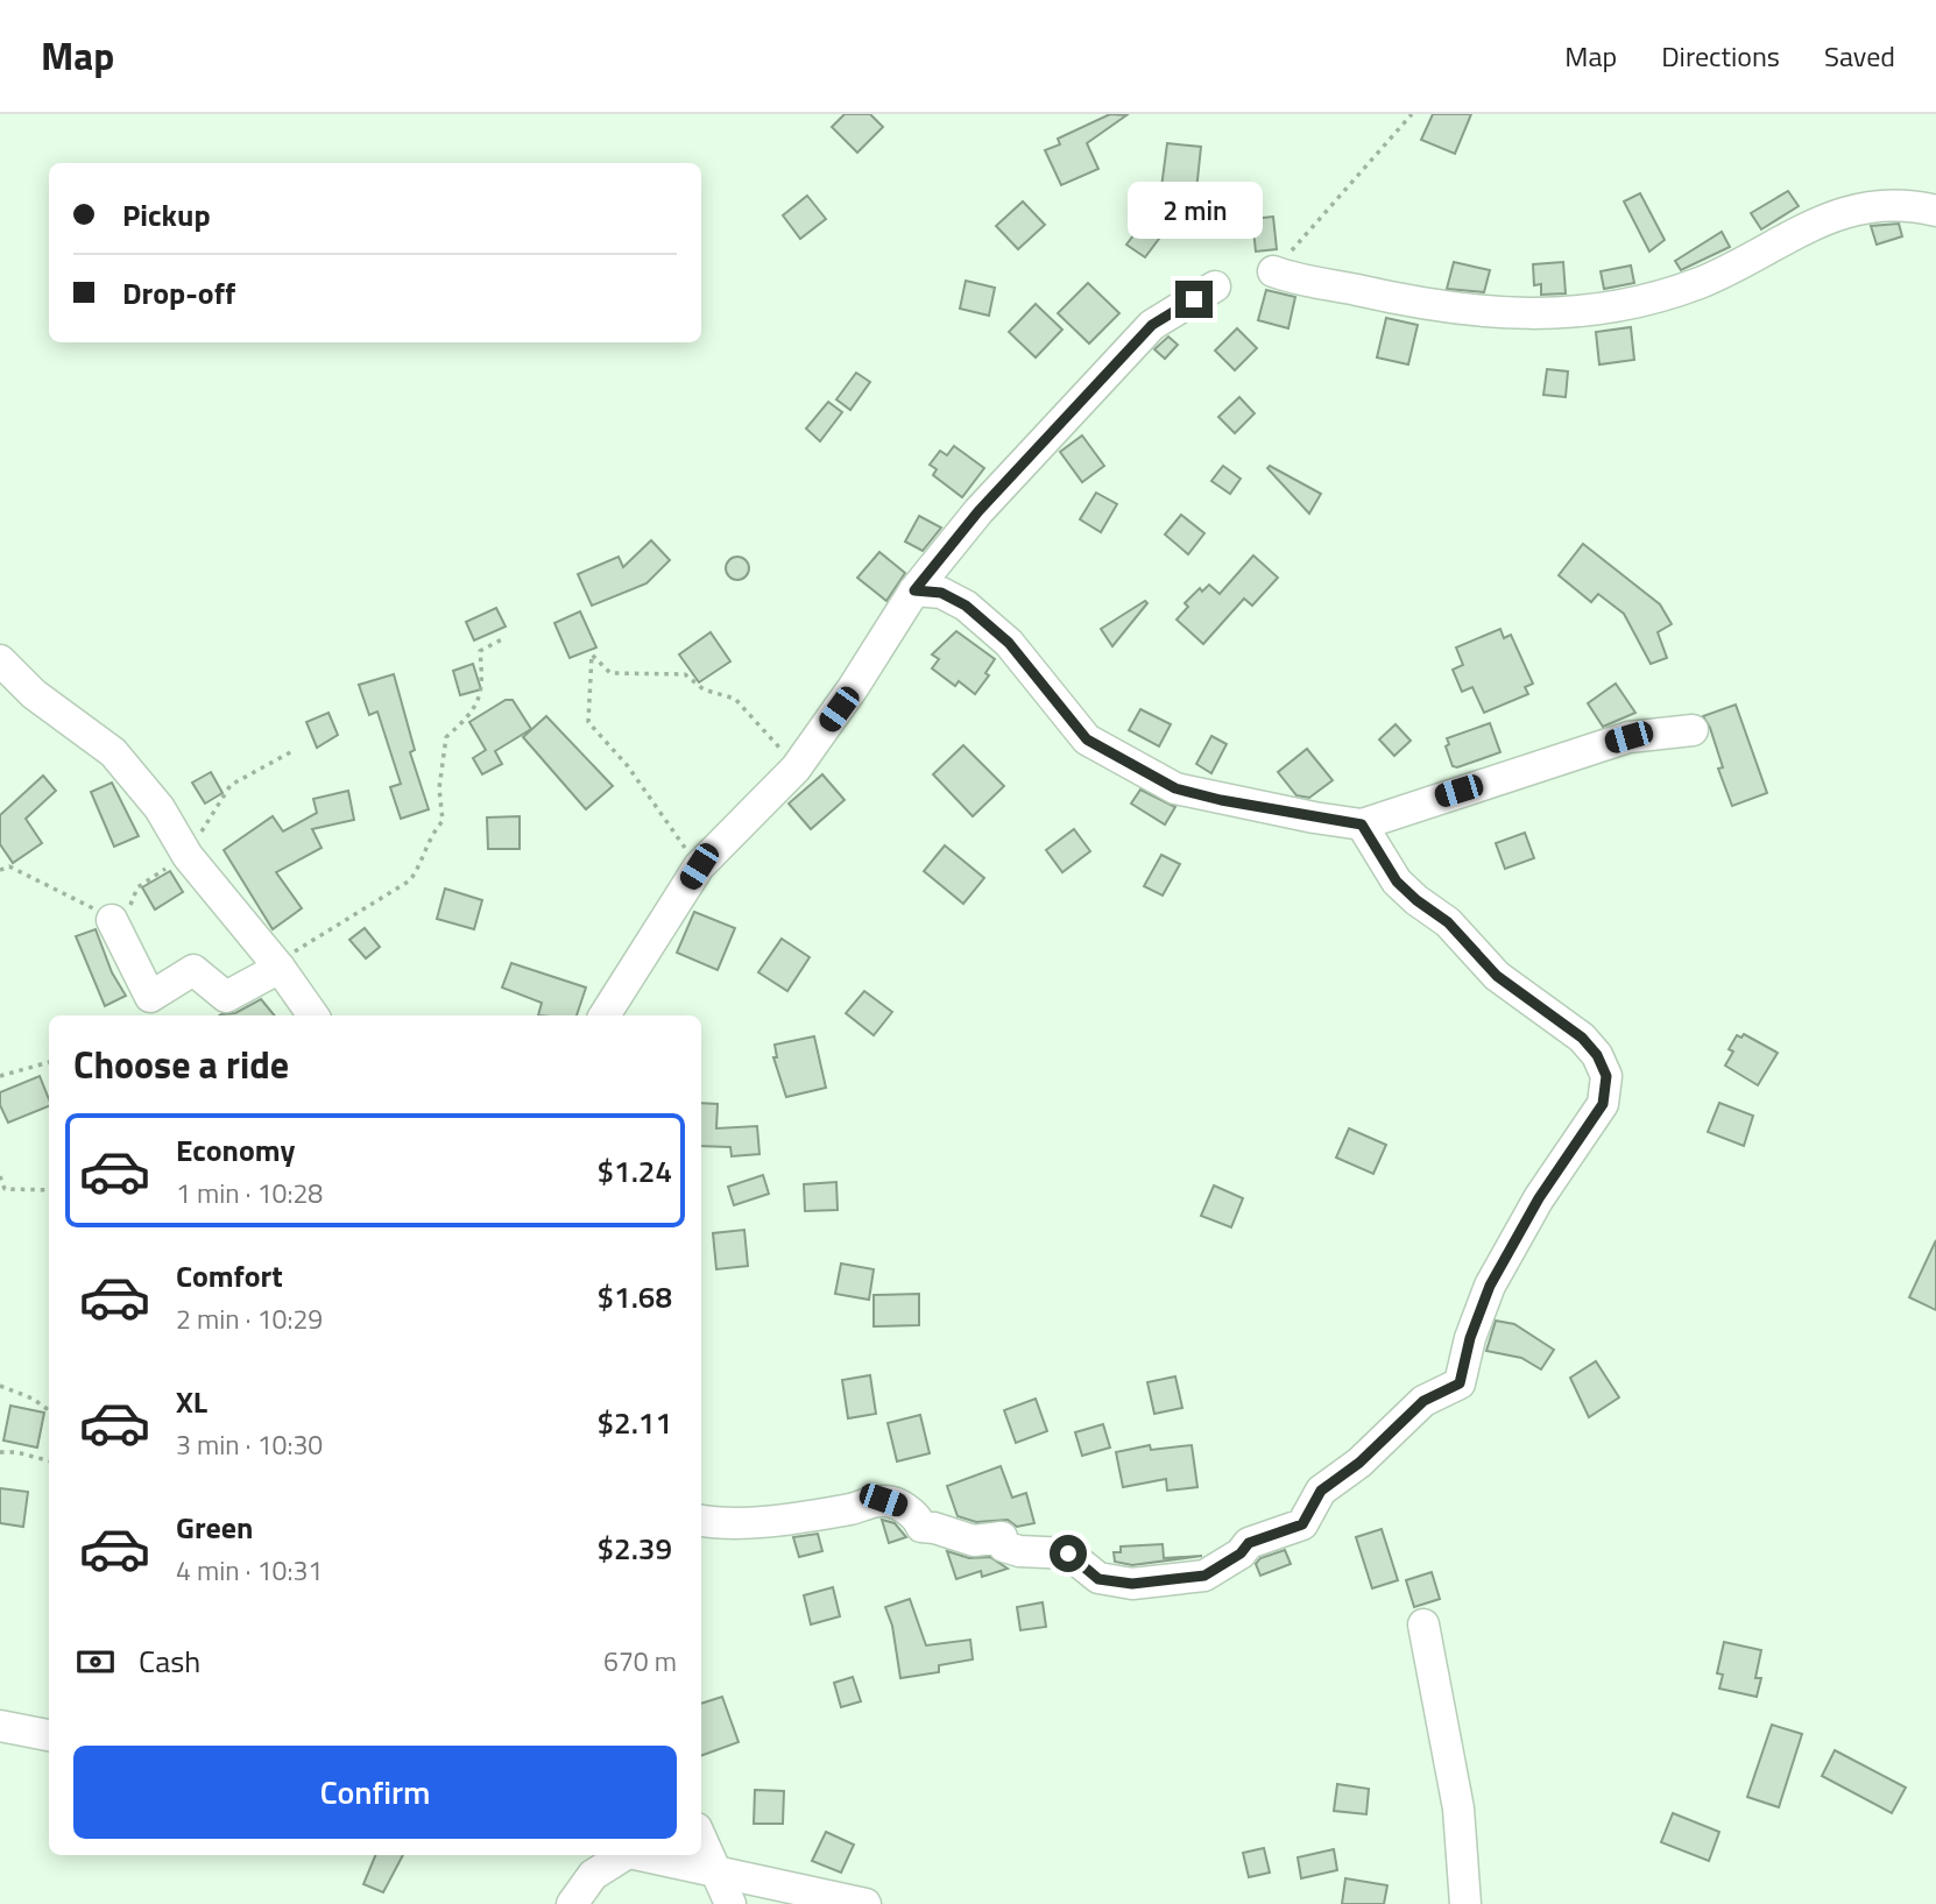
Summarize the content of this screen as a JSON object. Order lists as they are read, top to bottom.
{
  "page": {
    "header": "Map",
    "nav": ["Map", "Directions", "Saved"],
    "banner": ["Pickup", "Drop-off"],
    "bubble": "2 min",
    "heading": "Choose a ride",
    "list": [
      {
        "name": "Economy",
        "note": "1 min · 10:28",
        "value": "$1.24"
      },
      {
        "name": "Comfort",
        "note": "2 min · 10:29",
        "value": "$1.68"
      },
      {
        "name": "XL",
        "note": "3 min · 10:30",
        "value": "$2.11"
      },
      {
        "name": "Green",
        "note": "4 min · 10:31",
        "value": "$2.39"
      }
    ],
    "pay": ["Cash", "670 m"],
    "buttons": "Confirm"
  }
}
